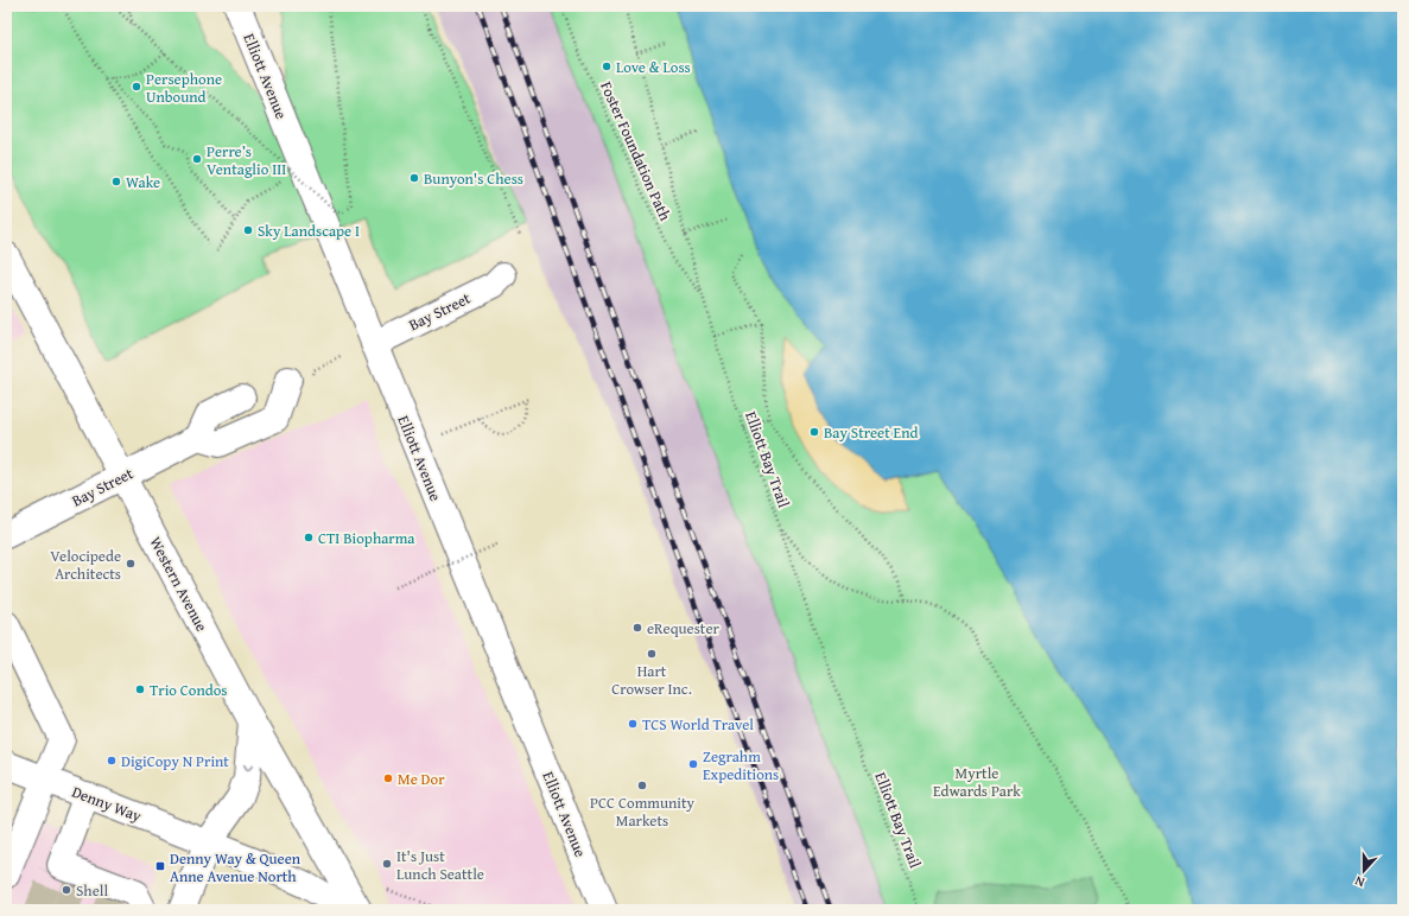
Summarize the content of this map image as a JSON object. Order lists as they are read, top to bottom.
{
  "streets": {
    "main road": [
      "Elliott Avenue",
      "Bay Street",
      "Western Avenue",
      "Denny Way"
    ],
    "path": ["Foster Foundation Path", "Elliott Bay Trail"]
  },
  "crossings": [
    ["Elliott Avenue", "Bay Street"],
    ["Foster Foundation Path", "Elliott Bay Trail"],
    ["Bay Street", "Western Avenue"]
  ],
  "parks": ["Myrtle Edwards Park"],
  "places": {
    "other": [
      "Love & Loss",
      "Persephone Unbound",
      "Perre’s Ventaglio III",
      "Bunyon's Chess",
      "Wake",
      "Sky Landscape I",
      "Bay Street End",
      "CTI Biopharma",
      "Velocipede Architects",
      "eRequester",
      "Hart Crowser Inc.",
      "Trio Condos",
      "TCS World Travel",
      "DigiCopy N Print",
      "Zegrahm Expeditions",
      "Me Dor",
      "PCC Community Markets",
      "It's Just Lunch Seattle",
      "Shell"
    ],
    "transit": ["Denny Way & Queen Anne Avenue North"]
  },
  "north": "bottom"
}
